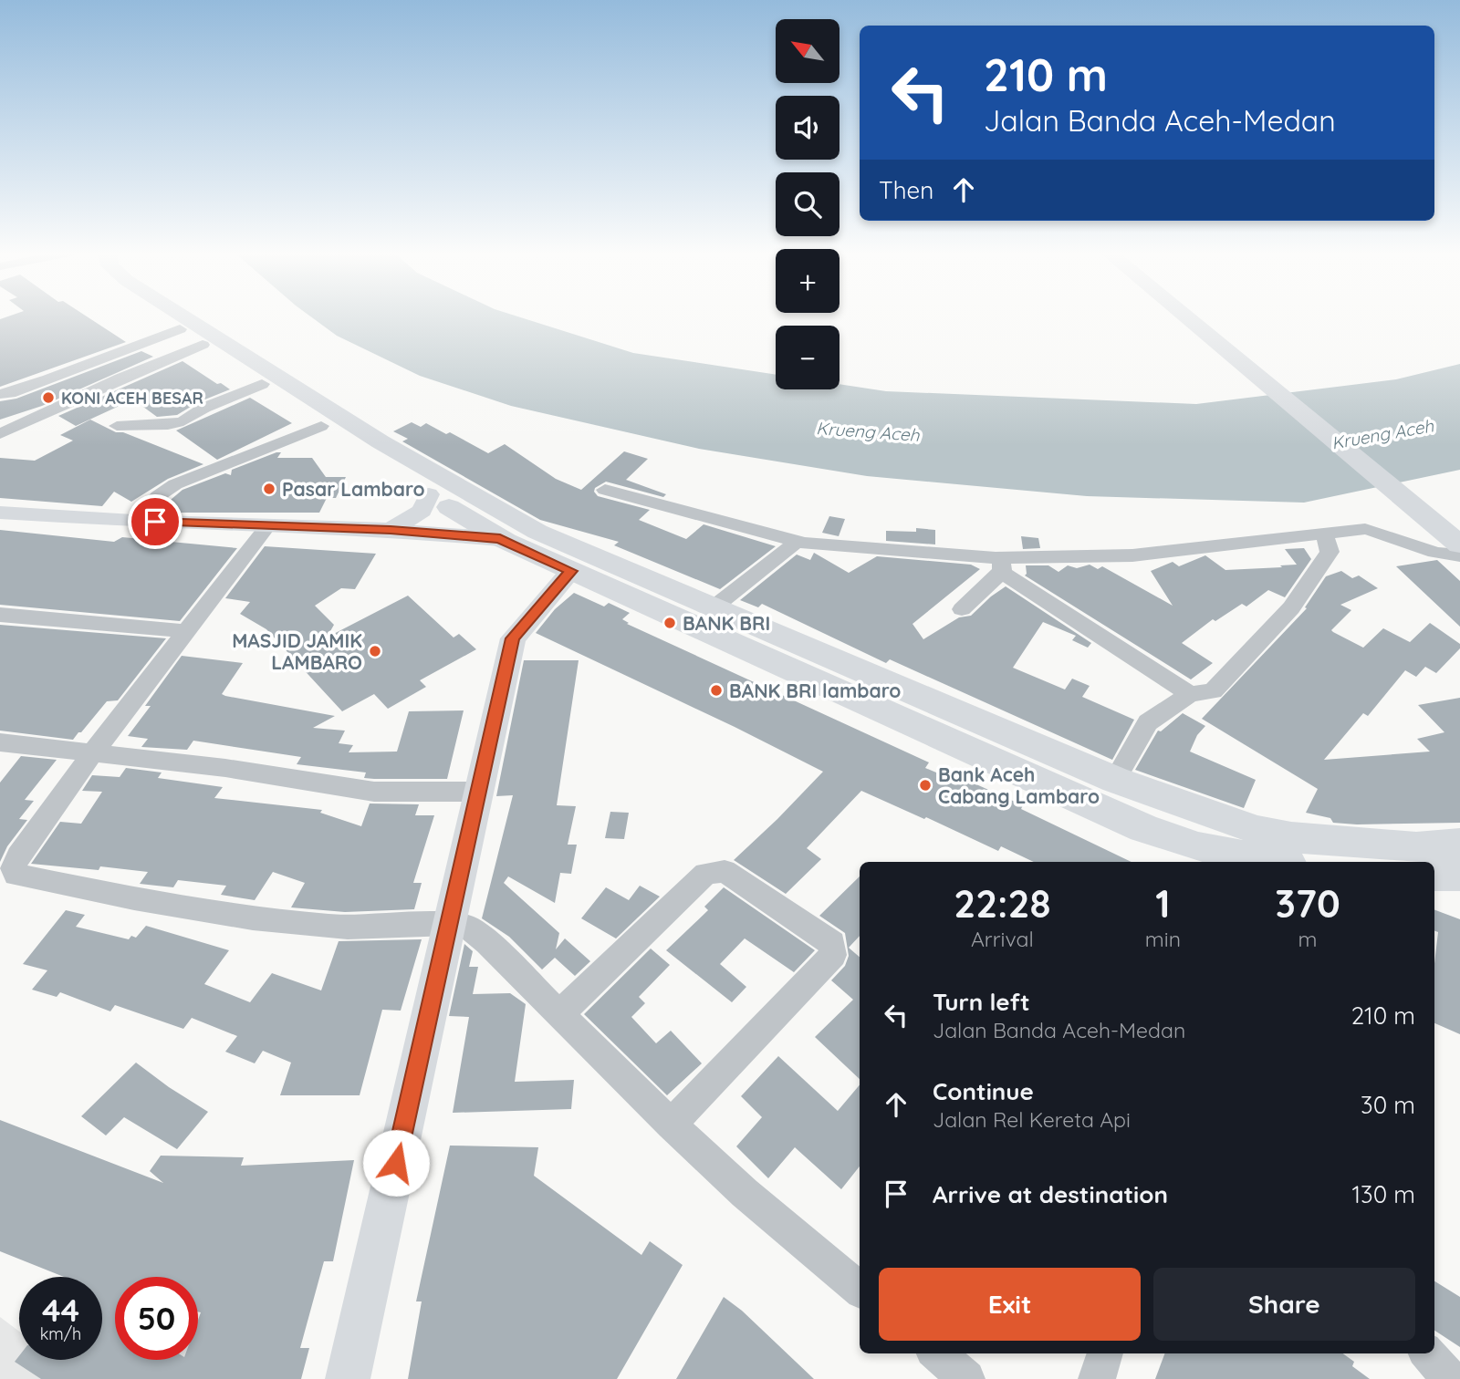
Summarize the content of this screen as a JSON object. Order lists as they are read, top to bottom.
{
  "water": ["Krueng Aceh"],
  "places": [
    "KONI ACEH BESAR",
    "Pasar Lambaro",
    "BANK BRI",
    "MASJID JAMIK LAMBARO",
    "BANK BRI lambaro",
    "Bank Aceh Cabang Lambaro"
  ],
  "north": "top left",
  "page": {
    "map_buttons": ["+", "−"],
    "turn": ["210 m", "Jalan Banda Aceh-Medan"],
    "then": "Then",
    "eta": [
      "22:28",
      "Arrival",
      "1",
      "min",
      "370",
      "m"
    ],
    "list": [
      {
        "name": "Turn left",
        "note": "Jalan Banda Aceh-Medan",
        "value": "210 m"
      },
      {
        "name": "Continue",
        "note": "Jalan Rel Kereta Api",
        "value": "30 m"
      },
      {
        "name": "Arrive at destination",
        "value": "130 m"
      }
    ],
    "buttons": ["Exit", "Share"],
    "speed": "44 km/h",
    "limit": "50"
  }
}
